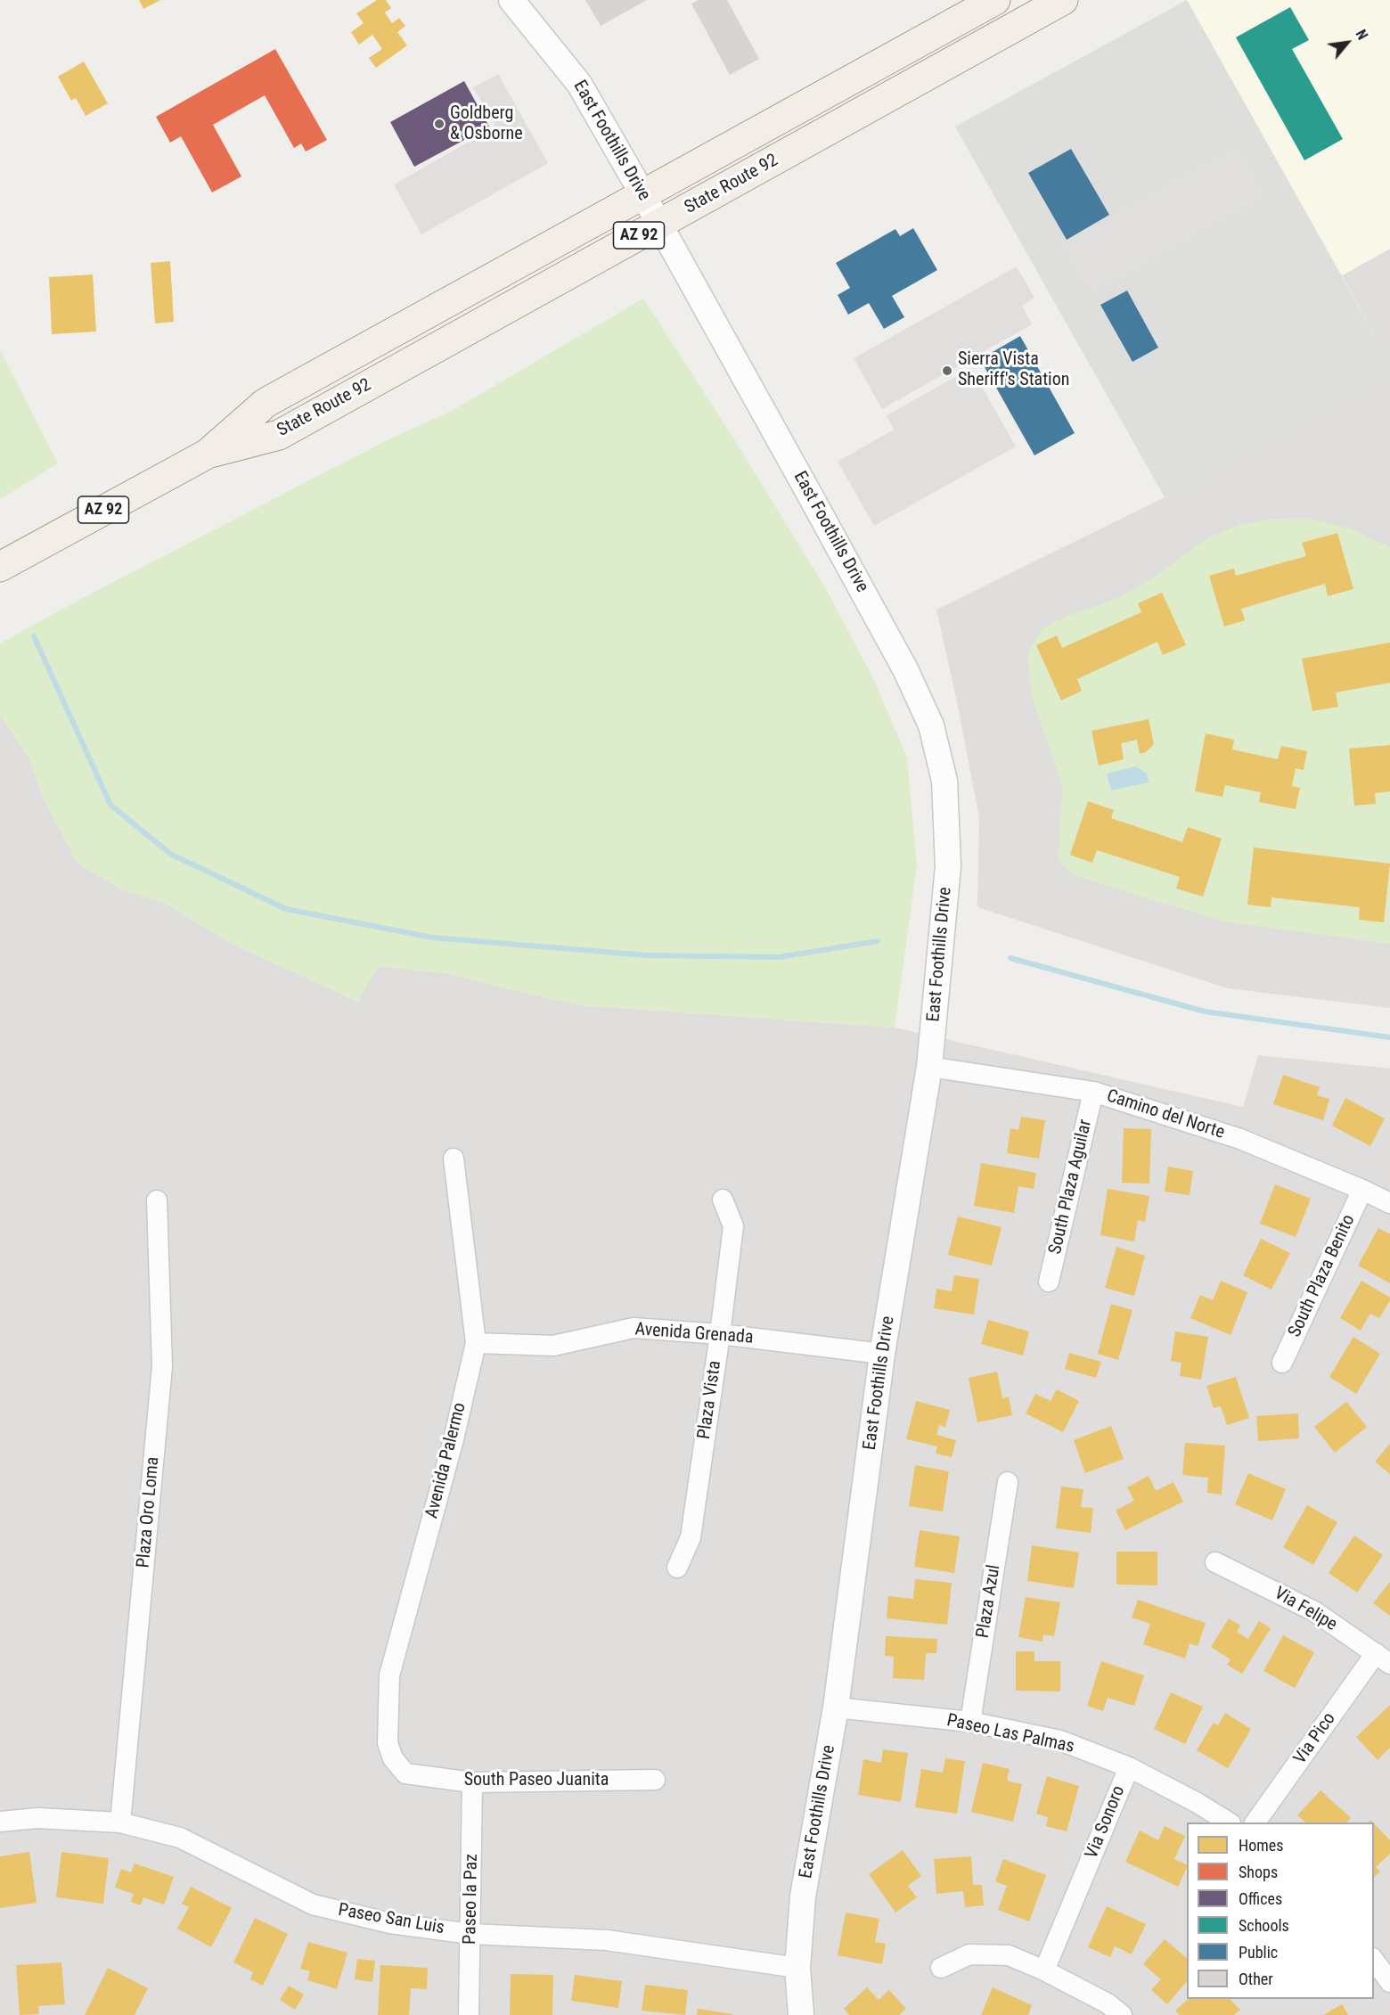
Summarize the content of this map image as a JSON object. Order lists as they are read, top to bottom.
{
  "streets": {
    "main road": ["State Route 92", "AZ 92"],
    "street": [
      "East Foothills Drive",
      "Camino del Norte",
      "South Plaza Aguilar",
      "South Plaza Benito",
      "Avenida Grenada",
      "Plaza Vista",
      "Avenida Palermo",
      "Plaza Oro Loma",
      "Plaza Azul",
      "Via Felipe",
      "Paseo Las Palmas",
      "Via Pico",
      "South Paseo Juanita",
      "Via Sonoro",
      "Paseo la Paz",
      "Paseo San Luis"
    ]
  },
  "crossings": [
    ["East Foothills Drive", "State Route 92"],
    ["East Foothills Drive", "Camino del Norte"],
    ["East Foothills Drive", "Avenida Grenada"],
    ["East Foothills Drive", "Paseo Las Palmas"],
    ["East Foothills Drive", "Paseo San Luis"],
    ["State Route 92", "AZ 92"],
    ["Camino del Norte", "South Plaza Aguilar"],
    ["Camino del Norte", "South Plaza Benito"],
    ["Avenida Grenada", "Plaza Vista"],
    ["Avenida Grenada", "Avenida Palermo"],
    ["Avenida Palermo", "South Paseo Juanita"],
    ["Plaza Oro Loma", "Paseo San Luis"],
    ["Plaza Azul", "Paseo Las Palmas"],
    ["Via Felipe", "Via Pico"],
    ["Paseo Las Palmas", "Via Sonoro"],
    ["South Paseo Juanita", "Paseo la Paz"],
    ["Paseo la Paz", "Paseo San Luis"]
  ],
  "places": ["Goldberg & Osborne", "Sierra Vista Sheriff's Station"],
  "legend": [
    "Homes",
    "Shops",
    "Offices",
    "Schools",
    "Public",
    "Other"
  ],
  "north": "top right"
}
